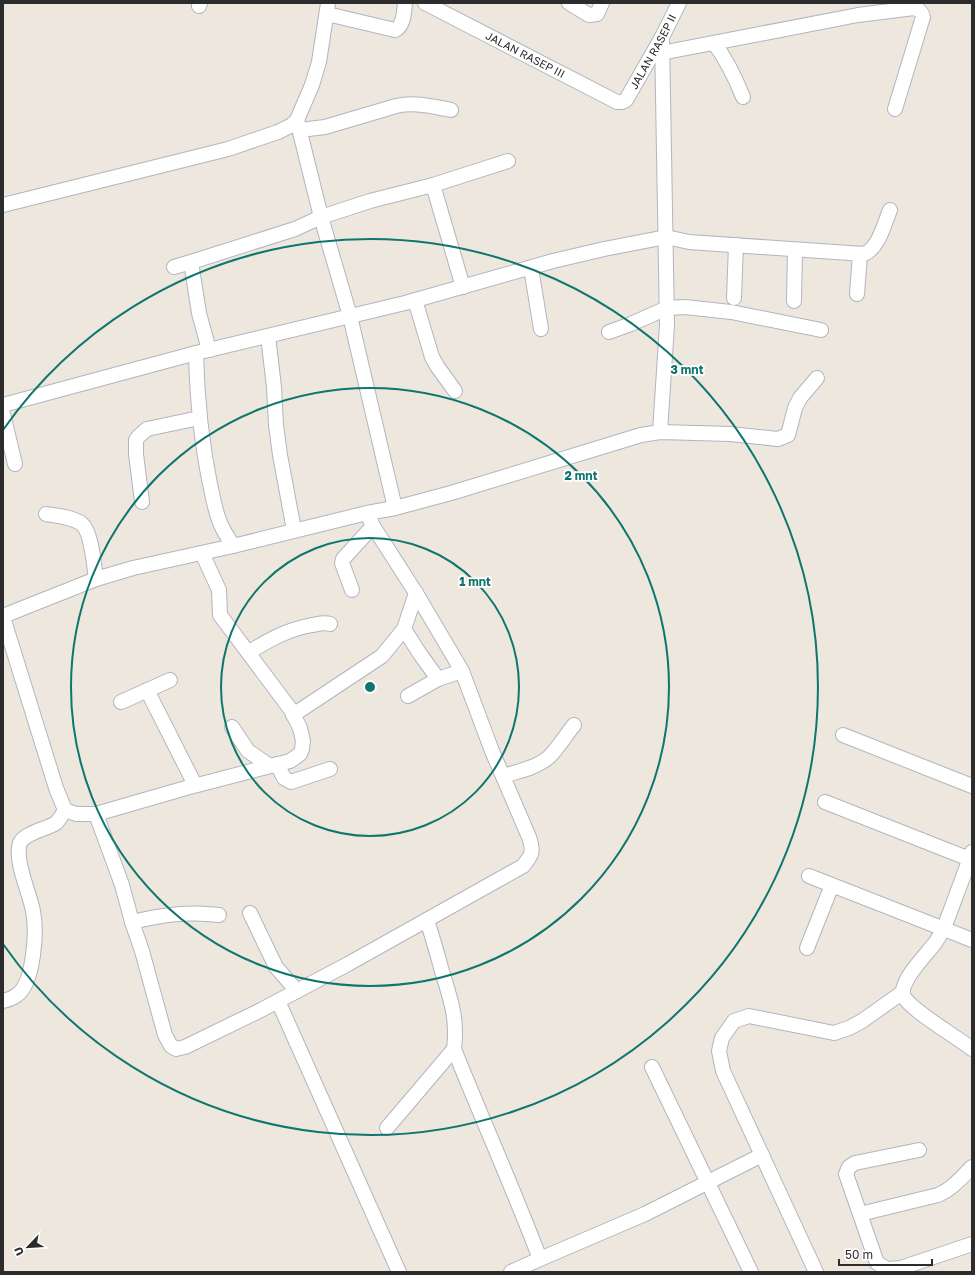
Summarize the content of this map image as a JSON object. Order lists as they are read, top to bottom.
{
  "streets": {
    "street": ["JALAN RASEP II", "JALAN RASEP III"]
  },
  "crossings": [
    ["JALAN RASEP II", "JALAN RASEP III"]
  ],
  "scale_bar": "50 m",
  "north": "bottom left",
  "rings": ["3 mnt", "2 mnt", "1 mnt"]
}
